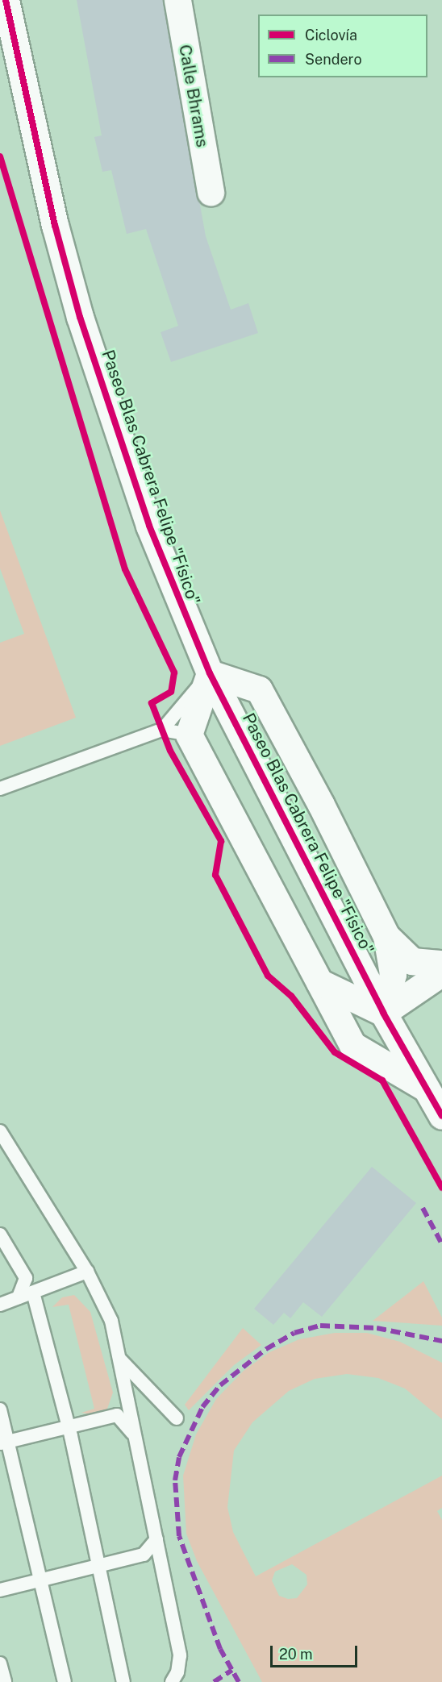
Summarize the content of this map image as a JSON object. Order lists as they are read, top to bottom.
{
  "streets": {
    "street": ["Calle Bhrams", "Paseo Blas Cabrera Felipe \"Físico\""]
  },
  "legend": ["Ciclovía", "Sendero"],
  "scale_bar": "20 m"
}
